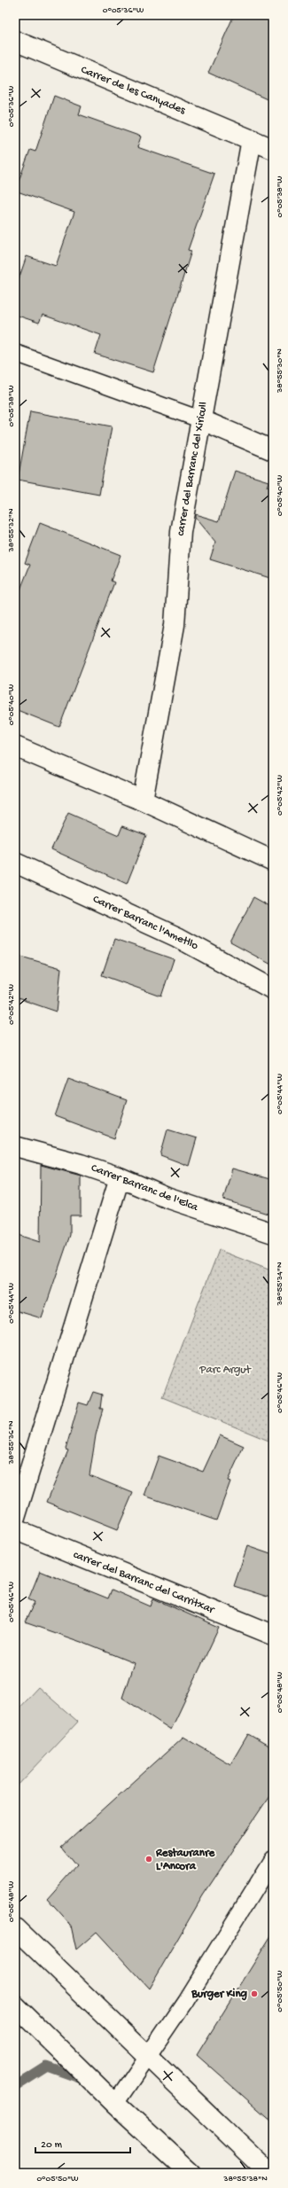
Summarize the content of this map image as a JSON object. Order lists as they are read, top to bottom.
{
  "streets": {
    "street": [
      "Carrer de les Canyades",
      "carrer del Barranc del Xiricull",
      "Carrer Barranc l'Ametllo",
      "Carrer Barranc de l'Elca",
      "carrer del Barranc del Carritxar"
    ]
  },
  "crossings": [
    ["Carrer de les Canyades", "carrer del Barranc del Xiricull"]
  ],
  "parks": ["Parc Argut"],
  "places": ["Restauranre L'Ancora", "Burger King"],
  "scale_bar": "20 m",
  "coordinates": [
    "0°05'36\"W",
    "0°05'38\"W",
    "38°55'30\"N",
    "0°05'40\"W",
    "38°55'32\"N",
    "0°05'42\"W",
    "0°05'44\"W",
    "38°55'34\"N",
    "0°05'46\"W",
    "38°55'36\"N",
    "0°05'48\"W",
    "0°05'50\"W",
    "38°55'38\"N"
  ]
}
